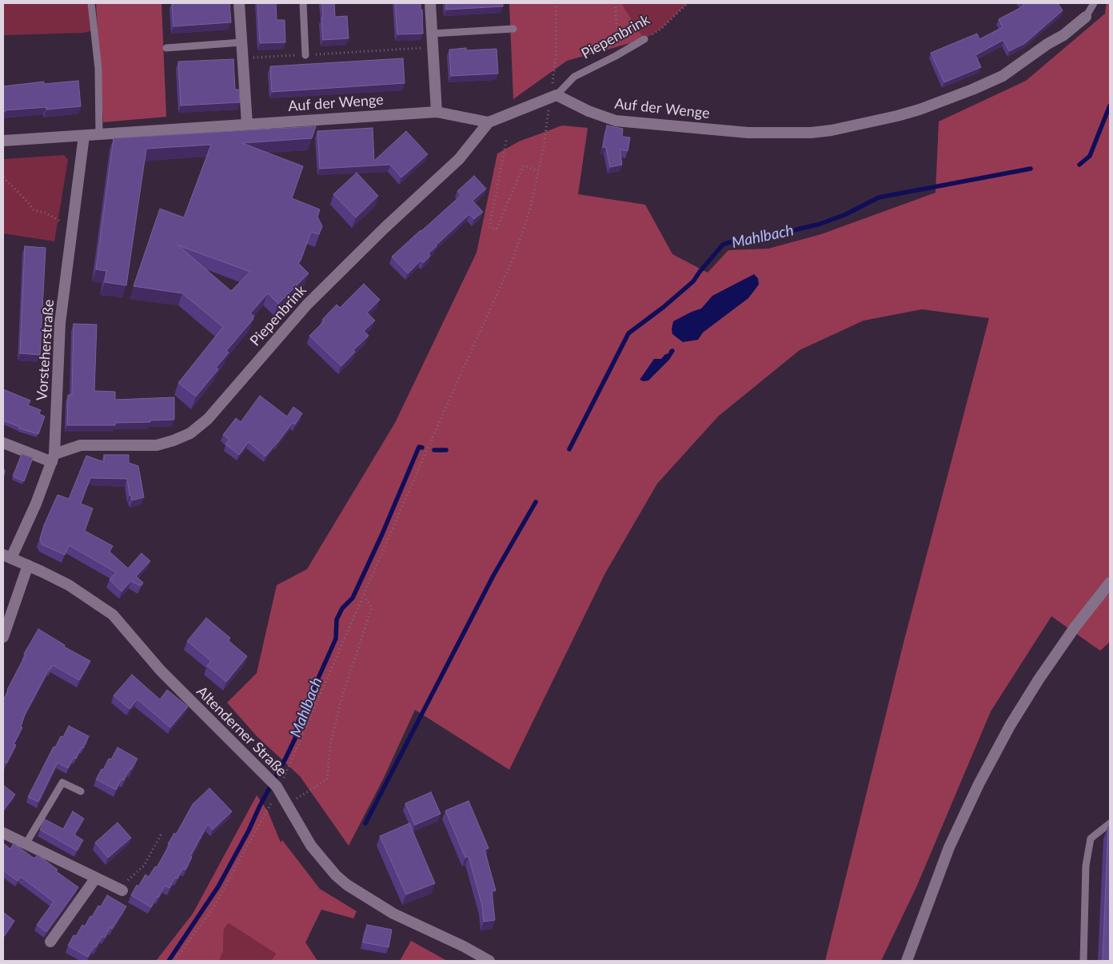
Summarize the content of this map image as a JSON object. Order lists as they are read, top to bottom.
{
  "streets": {
    "street": [
      "Piepenbrink",
      "Auf der Wenge",
      "Vorsteherstraße",
      "Altenderner Straße"
    ]
  },
  "crossings": [
    ["Piepenbrink", "Auf der Wenge"],
    ["Piepenbrink", "Vorsteherstraße"],
    ["Auf der Wenge", "Vorsteherstraße"],
    ["Vorsteherstraße", "Altenderner Straße"]
  ],
  "water": ["Mahlbach"]
}
